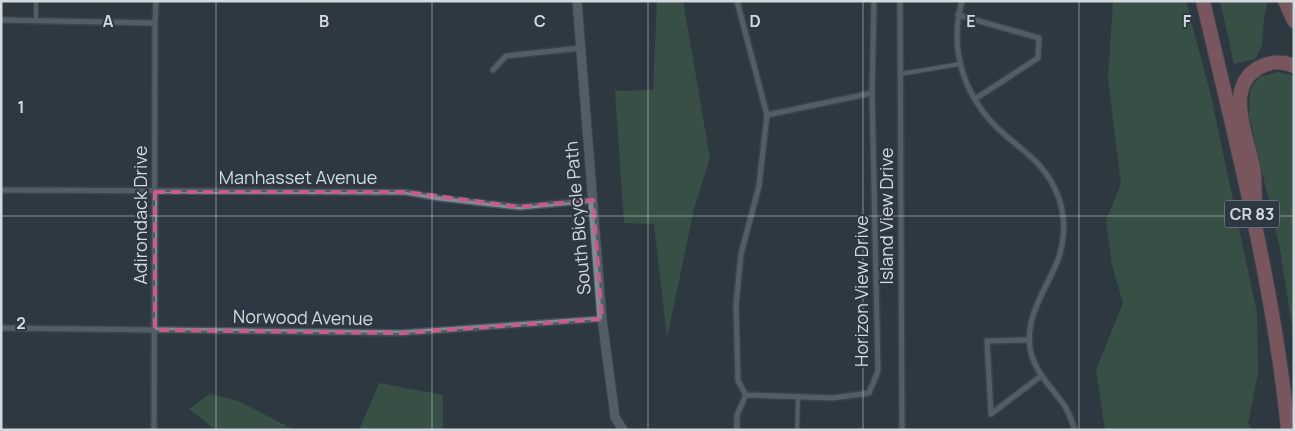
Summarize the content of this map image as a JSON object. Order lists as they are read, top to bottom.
{
  "streets": {
    "highway": ["CR 83"],
    "street": [
      "Manhasset Avenue",
      "Adirondack Drive",
      "Island View Drive",
      "South Bicycle Path",
      "Horizon View Drive",
      "Norwood Avenue"
    ]
  },
  "crossings": [
    ["Manhasset Avenue", "Adirondack Drive"],
    ["Manhasset Avenue", "South Bicycle Path"],
    ["Adirondack Drive", "Norwood Avenue"],
    ["South Bicycle Path", "Norwood Avenue"]
  ],
  "grid": {
    "columns": [
      "A",
      "B",
      "C",
      "D",
      "E",
      "F"
    ],
    "rows": ["1", "2"]
  }
}
